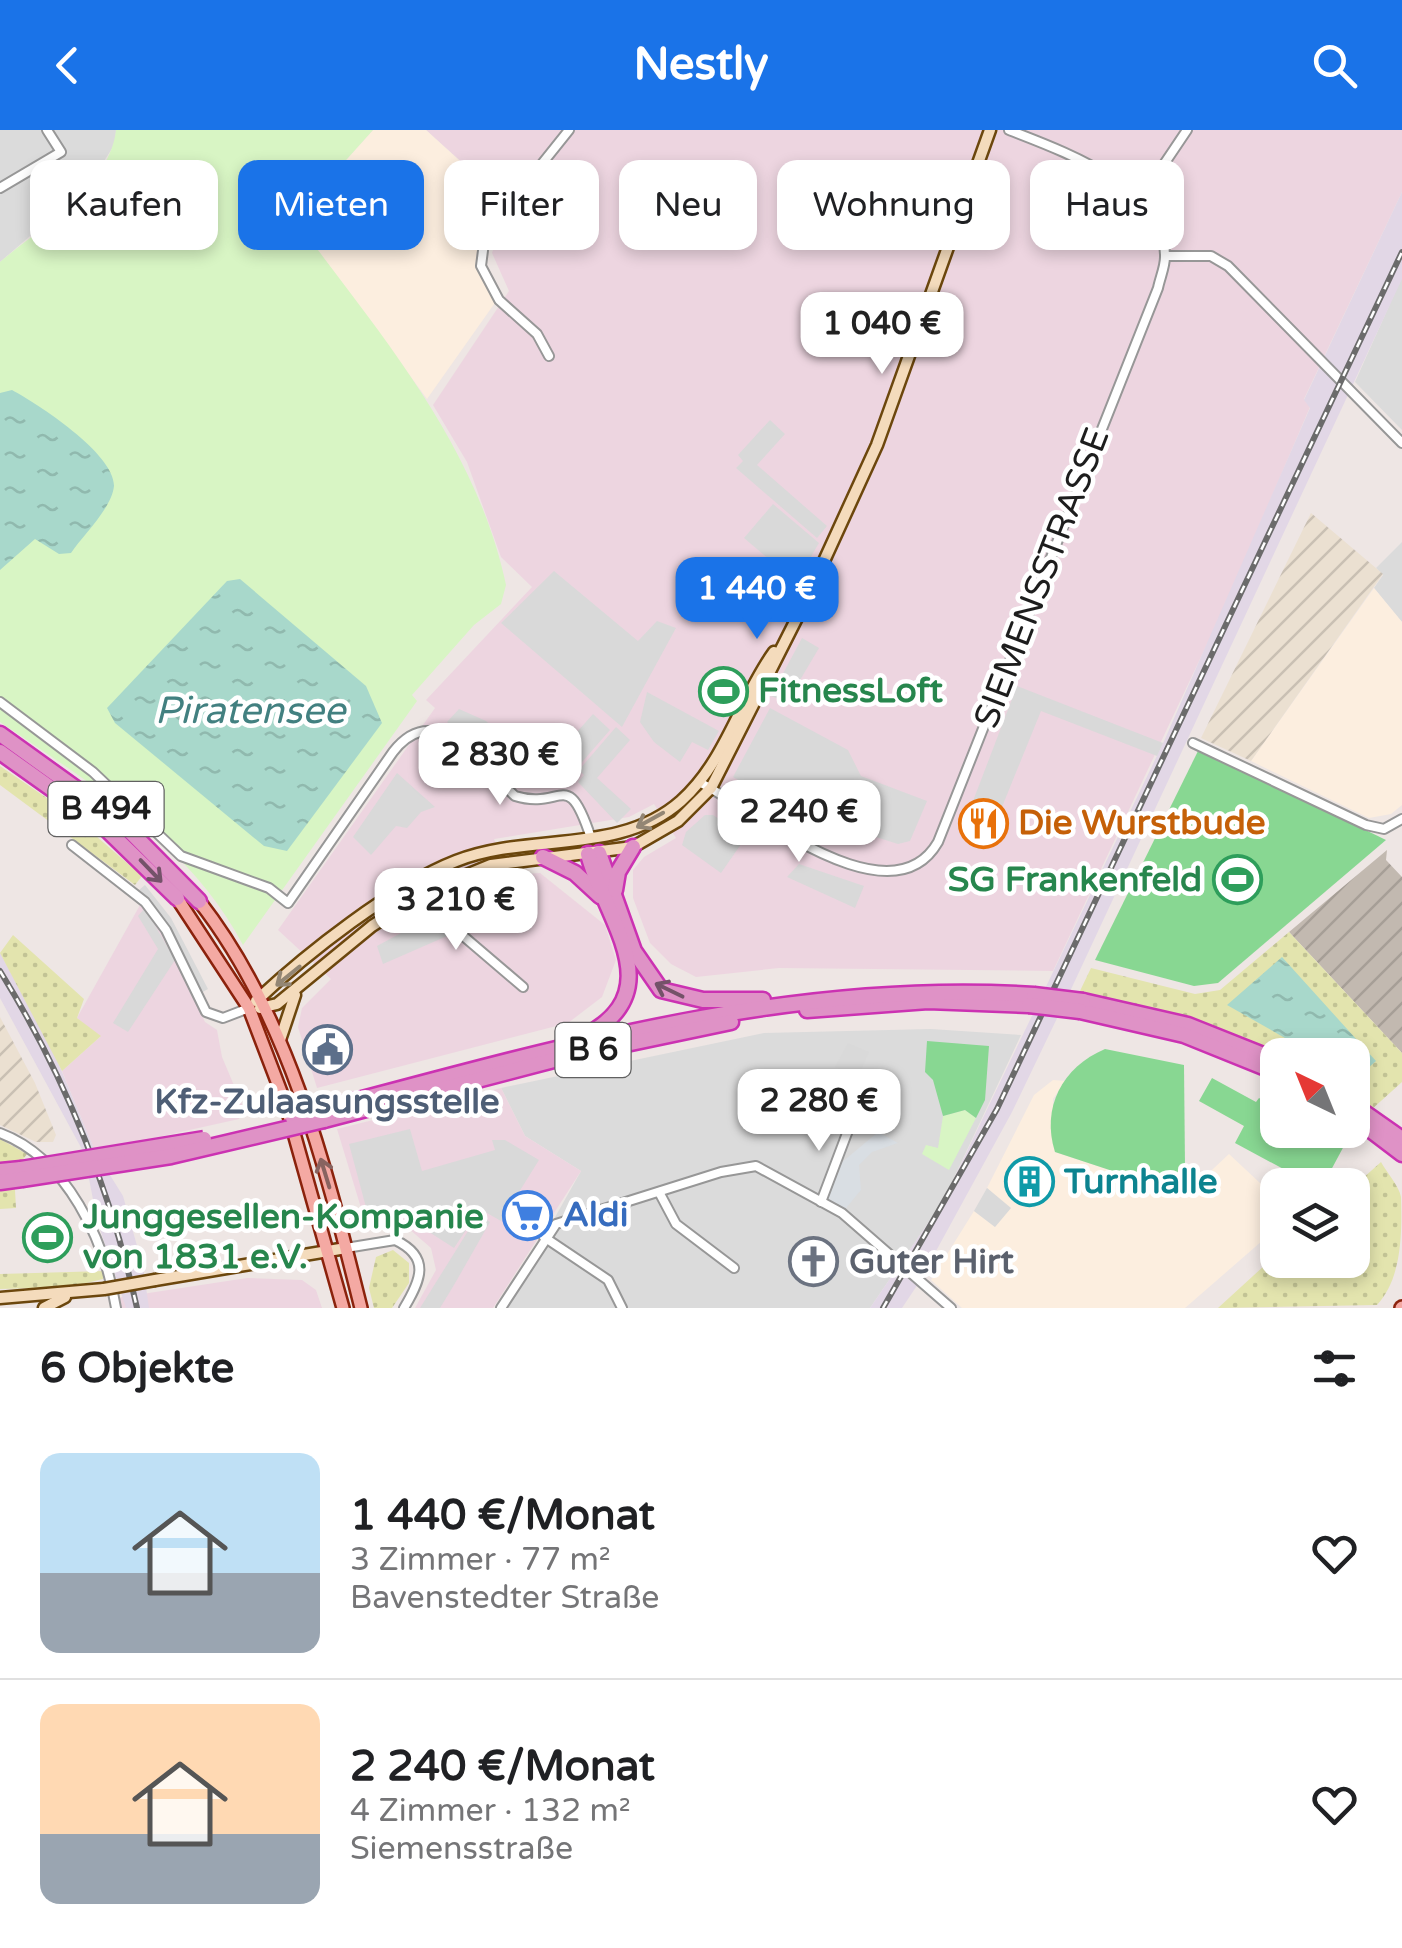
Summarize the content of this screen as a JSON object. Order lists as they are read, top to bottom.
{
  "streets": {
    "highway": ["B 494", "B 6"],
    "street": ["SIEMENSSTRASSE"]
  },
  "water": ["Piratensee"],
  "places": {
    "sports": ["FitnessLoft", "SG Frankenfeld", "Junggesellen-Kompanie von 1831 e.V."],
    "restaurant": ["Die Wurstbude"],
    "public building": ["Kfz-Zulaasungsstelle"],
    "building": ["Turnhalle"],
    "supermarket": ["Aldi"],
    "church": ["Guter Hirt"]
  },
  "north": "top left",
  "page": {
    "header": "Nestly",
    "chip": [
      "Kaufen",
      "Mieten",
      "Filter",
      "Neu",
      "Wohnung",
      "Haus"
    ],
    "price": [
      "1 040 €",
      "1 440 €",
      "2 830 €",
      "2 240 €",
      "3 210 €",
      "2 280 €"
    ],
    "heading": "6 Objekte",
    "list": [
      {
        "name": "1 440 €/Monat",
        "note": "3 Zimmer · 77 m² · Bavenstedter Straße"
      },
      {
        "name": "2 240 €/Monat",
        "note": "4 Zimmer · 132 m² · Siemensstraße"
      }
    ]
  }
}
